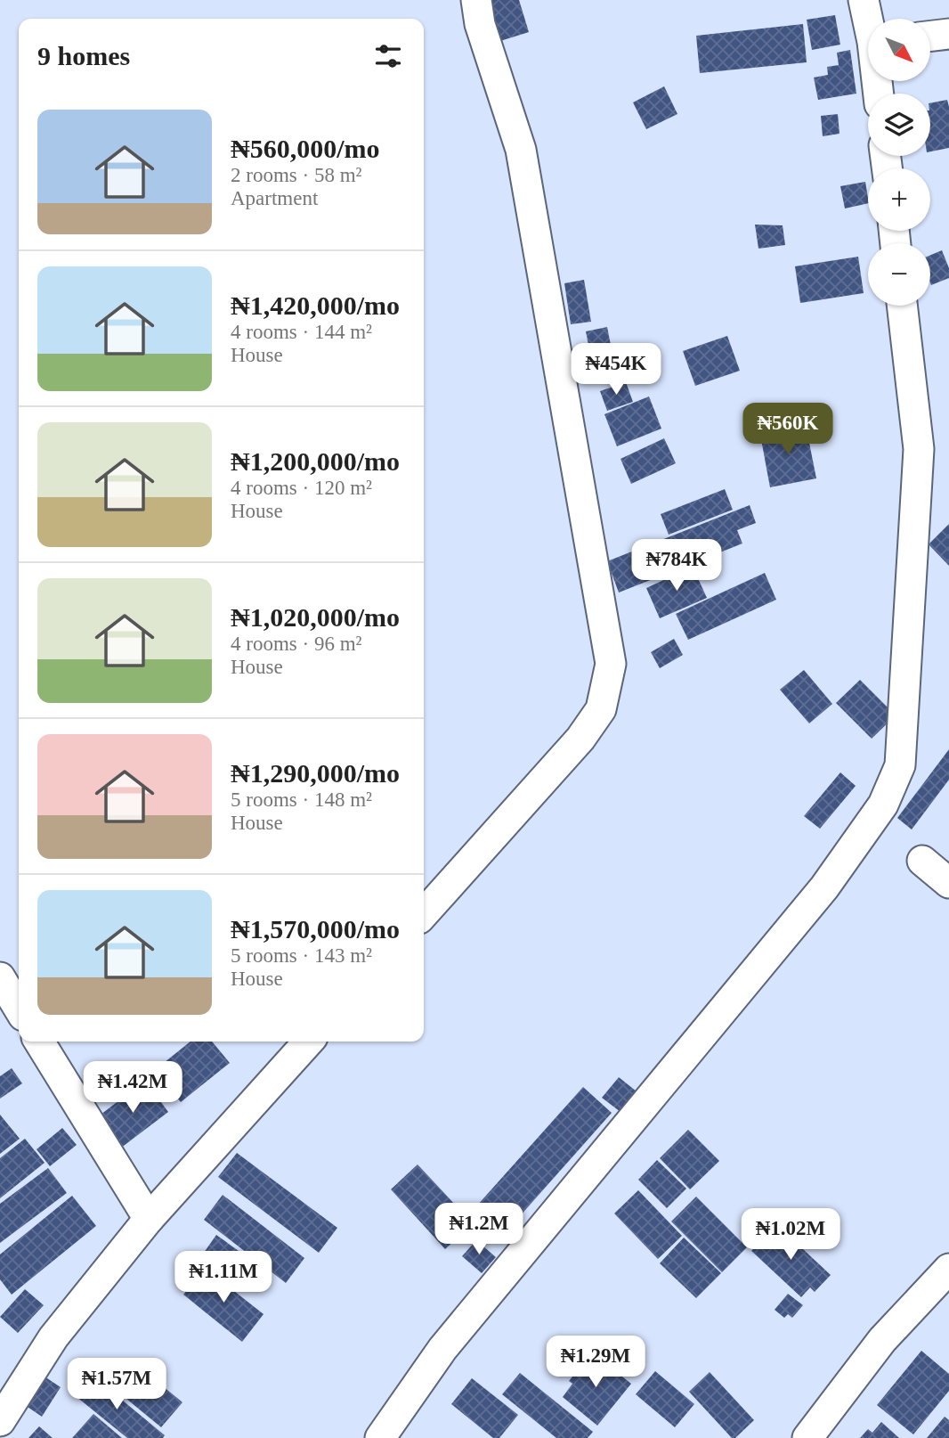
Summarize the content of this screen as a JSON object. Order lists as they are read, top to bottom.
{
  "north": "bottom right",
  "page": {
    "map_buttons": ["+", "−"],
    "heading": "9 homes",
    "list": [
      {
        "name": "₦560,000/mo",
        "note": "2 rooms · 58 m² · Apartment"
      },
      {
        "name": "₦1,420,000/mo",
        "note": "4 rooms · 144 m² · House"
      },
      {
        "name": "₦1,200,000/mo",
        "note": "4 rooms · 120 m² · House"
      },
      {
        "name": "₦1,020,000/mo",
        "note": "4 rooms · 96 m² · House"
      },
      {
        "name": "₦1,290,000/mo",
        "note": "5 rooms · 148 m² · House"
      },
      {
        "name": "₦1,570,000/mo",
        "note": "5 rooms · 143 m² · House"
      }
    ],
    "price": [
      "₦454K",
      "₦560K",
      "₦784K",
      "₦1.42M",
      "₦1.2M",
      "₦1.02M",
      "₦1.11M",
      "₦1.29M",
      "₦1.57M"
    ]
  }
}
